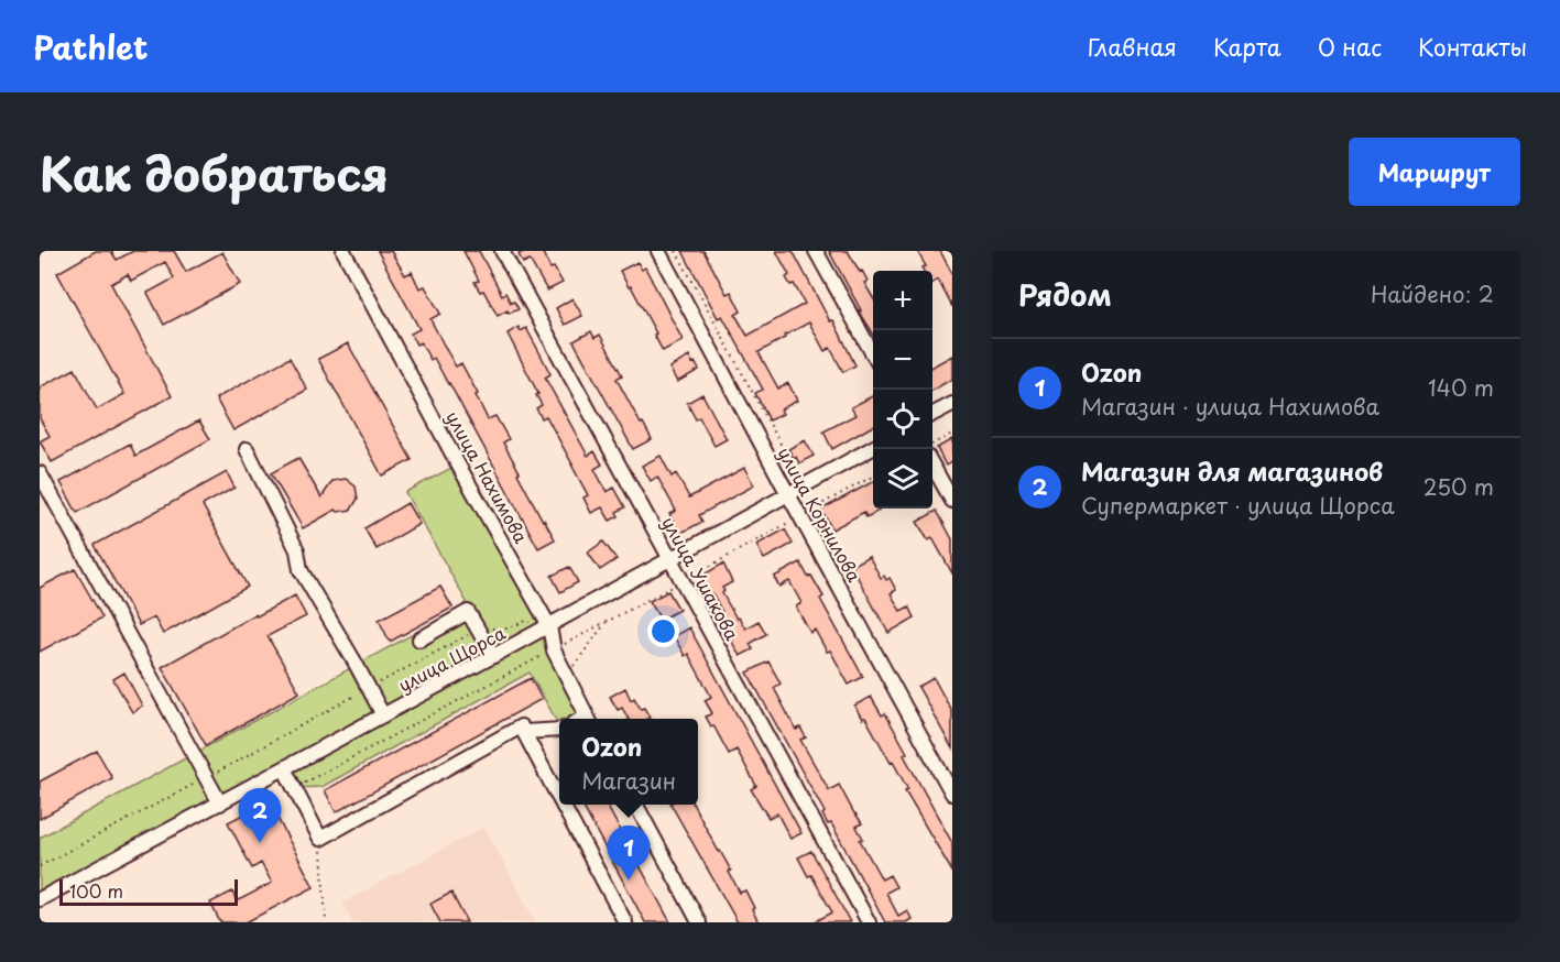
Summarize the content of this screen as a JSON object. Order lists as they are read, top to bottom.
{
  "streets": {
    "street": [
      "улица Нахимова",
      "улица Корнилова",
      "улица Ушакова",
      "улица Щорса"
    ]
  },
  "crossings": [
    ["улица Нахимова", "улица Щорса"],
    ["улица Корнилова", "улица Щорса"],
    ["улица Ушакова", "улица Щорса"]
  ],
  "scale_bar": "100 m",
  "page": {
    "header": "Pathlet",
    "nav": [
      "Главная",
      "Карта",
      "О нас",
      "Контакты"
    ],
    "title": "Как добраться",
    "buttons": "Маршрут",
    "heading": ["Рядом", "Найдено: 2"],
    "map_buttons": ["+", "−"],
    "list": [
      {
        "mark": "1",
        "name": "Ozon",
        "note": "Магазин · улица Нахимова",
        "value": "140 m"
      },
      {
        "mark": "2",
        "name": "Магазин для магазинов",
        "note": "Супермаркет · улица Щорса",
        "value": "250 m"
      }
    ],
    "popup": ["Ozon", "Магазин"],
    "pins": ["2", "1"],
    "scale": "100 m"
  }
}
